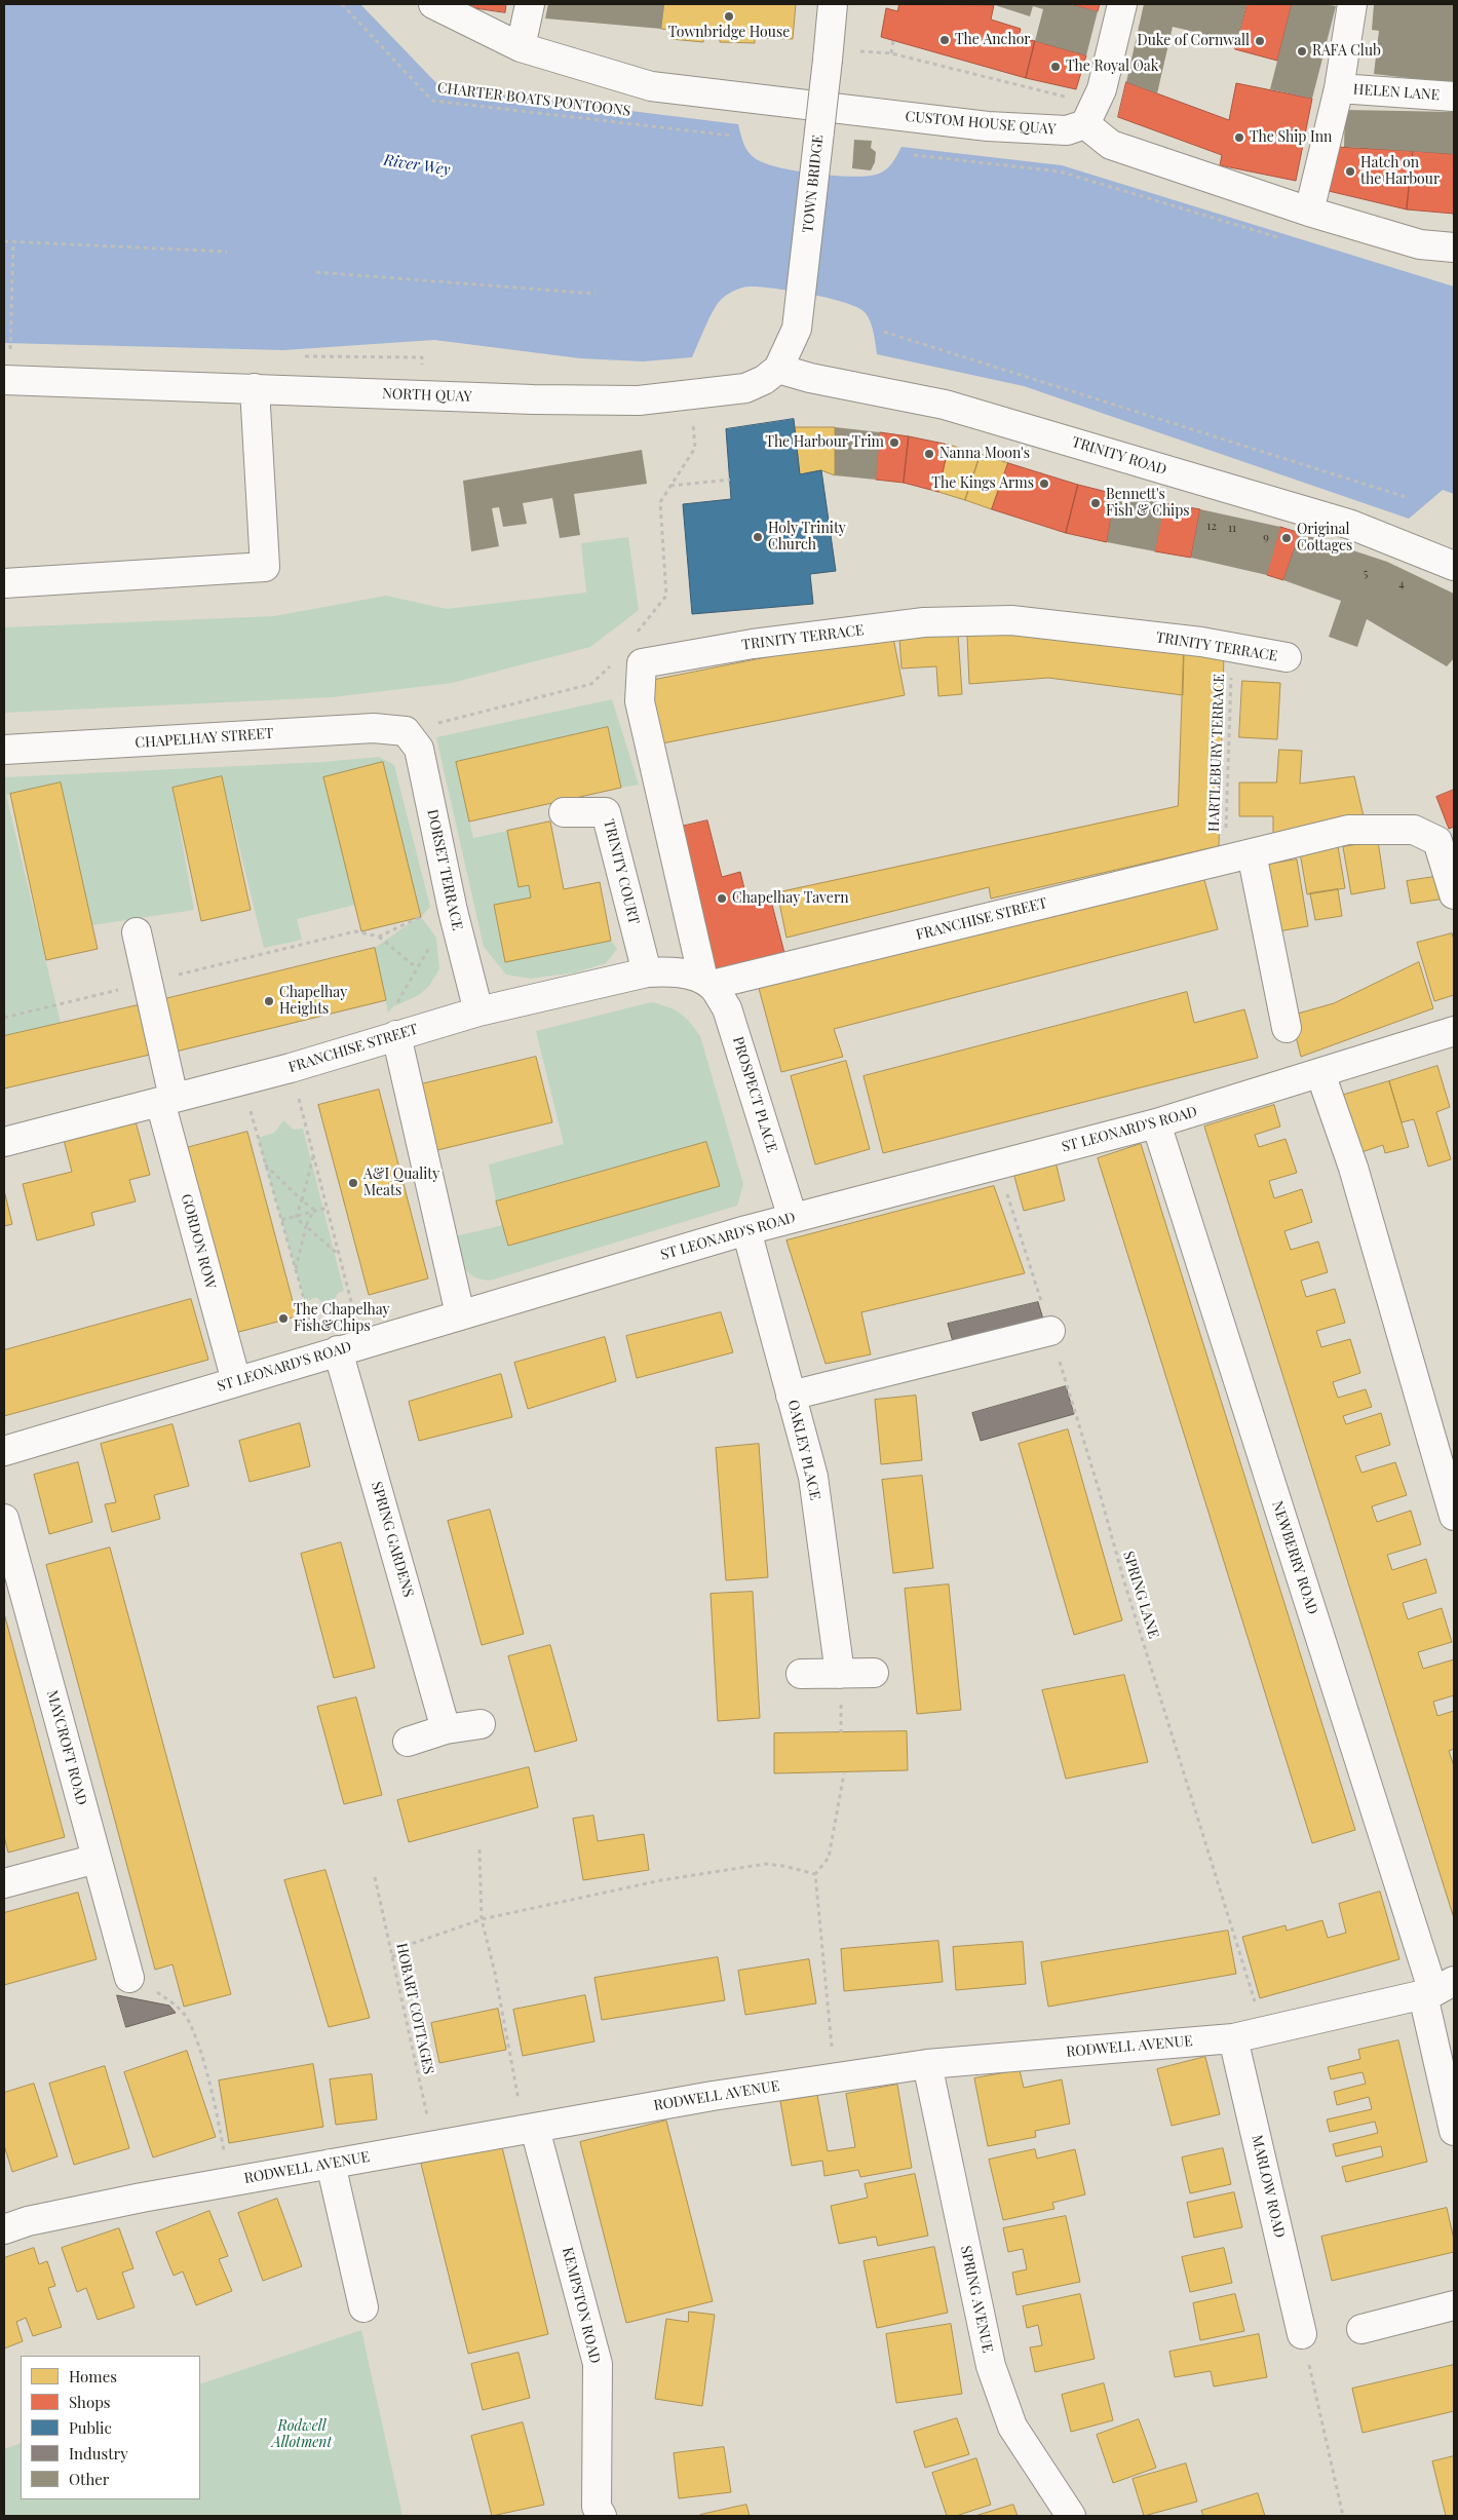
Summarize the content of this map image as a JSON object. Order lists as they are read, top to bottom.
{
  "streets": {
    "street": [
      "HELEN LANE",
      "CUSTOM HOUSE QUAY",
      "TOWN BRIDGE",
      "NORTH QUAY",
      "TRINITY ROAD",
      "TRINITY TERRACE",
      "CHAPELHAY STREET",
      "DORSET TERRACE",
      "TRINITY COURT",
      "FRANCHISE STREET",
      "PROSPECT PLACE",
      "ST LEONARD'S ROAD",
      "GORDON ROW",
      "OAKLEY PLACE",
      "SPRING GARDENS",
      "NEWBERRY ROAD",
      "MAYCROFT ROAD",
      "RODWELL AVENUE",
      "MARLOW ROAD",
      "SPRING AVENUE",
      "KEMPSTON ROAD"
    ],
    "path": [
      "CHARTER BOATS PONTOONS",
      "HARTLEBURY TERRACE",
      "SPRING LANE",
      "HOBART COTTAGES"
    ]
  },
  "crossings": [
    ["TOWN BRIDGE", "NORTH QUAY"],
    ["TOWN BRIDGE", "TRINITY ROAD"],
    ["NORTH QUAY", "TRINITY ROAD"],
    ["TRINITY TERRACE", "HARTLEBURY TERRACE"],
    ["TRINITY TERRACE", "FRANCHISE STREET"],
    ["TRINITY TERRACE", "PROSPECT PLACE"],
    ["CHAPELHAY STREET", "DORSET TERRACE"],
    ["HARTLEBURY TERRACE", "FRANCHISE STREET"],
    ["DORSET TERRACE", "FRANCHISE STREET"],
    ["TRINITY COURT", "FRANCHISE STREET"],
    ["FRANCHISE STREET", "PROSPECT PLACE"],
    ["FRANCHISE STREET", "GORDON ROW"],
    ["PROSPECT PLACE", "ST LEONARD'S ROAD"],
    ["ST LEONARD'S ROAD", "GORDON ROW"],
    ["ST LEONARD'S ROAD", "OAKLEY PLACE"],
    ["ST LEONARD'S ROAD", "SPRING GARDENS"],
    ["ST LEONARD'S ROAD", "NEWBERRY ROAD"],
    ["ST LEONARD'S ROAD", "SPRING LANE"],
    ["NEWBERRY ROAD", "RODWELL AVENUE"],
    ["SPRING LANE", "RODWELL AVENUE"],
    ["HOBART COTTAGES", "RODWELL AVENUE"],
    ["RODWELL AVENUE", "MARLOW ROAD"],
    ["RODWELL AVENUE", "SPRING AVENUE"],
    ["RODWELL AVENUE", "KEMPSTON ROAD"]
  ],
  "water": ["River Wey"],
  "parks": ["Rodwell Allotment"],
  "places": [
    "Townbridge House",
    "The Anchor",
    "Duke of Cornwall",
    "RAFA Club",
    "The Royal Oak",
    "The Ship Inn",
    "Hatch on the Harbour",
    "The Harbour Trim",
    "Nanna Moon's",
    "The Kings Arms",
    "Bennett's Fish & Chips",
    "Holy Trinity Church",
    "Original Cottages",
    "Chapelhay Tavern",
    "Chapelhay Heights",
    "A&I Quality Meats",
    "The Chapelhay Fish&Chips"
  ],
  "house_numbers": [
    "12",
    "11",
    "9",
    "5",
    "4"
  ],
  "legend": [
    "Homes",
    "Shops",
    "Public",
    "Industry",
    "Other"
  ]
}
